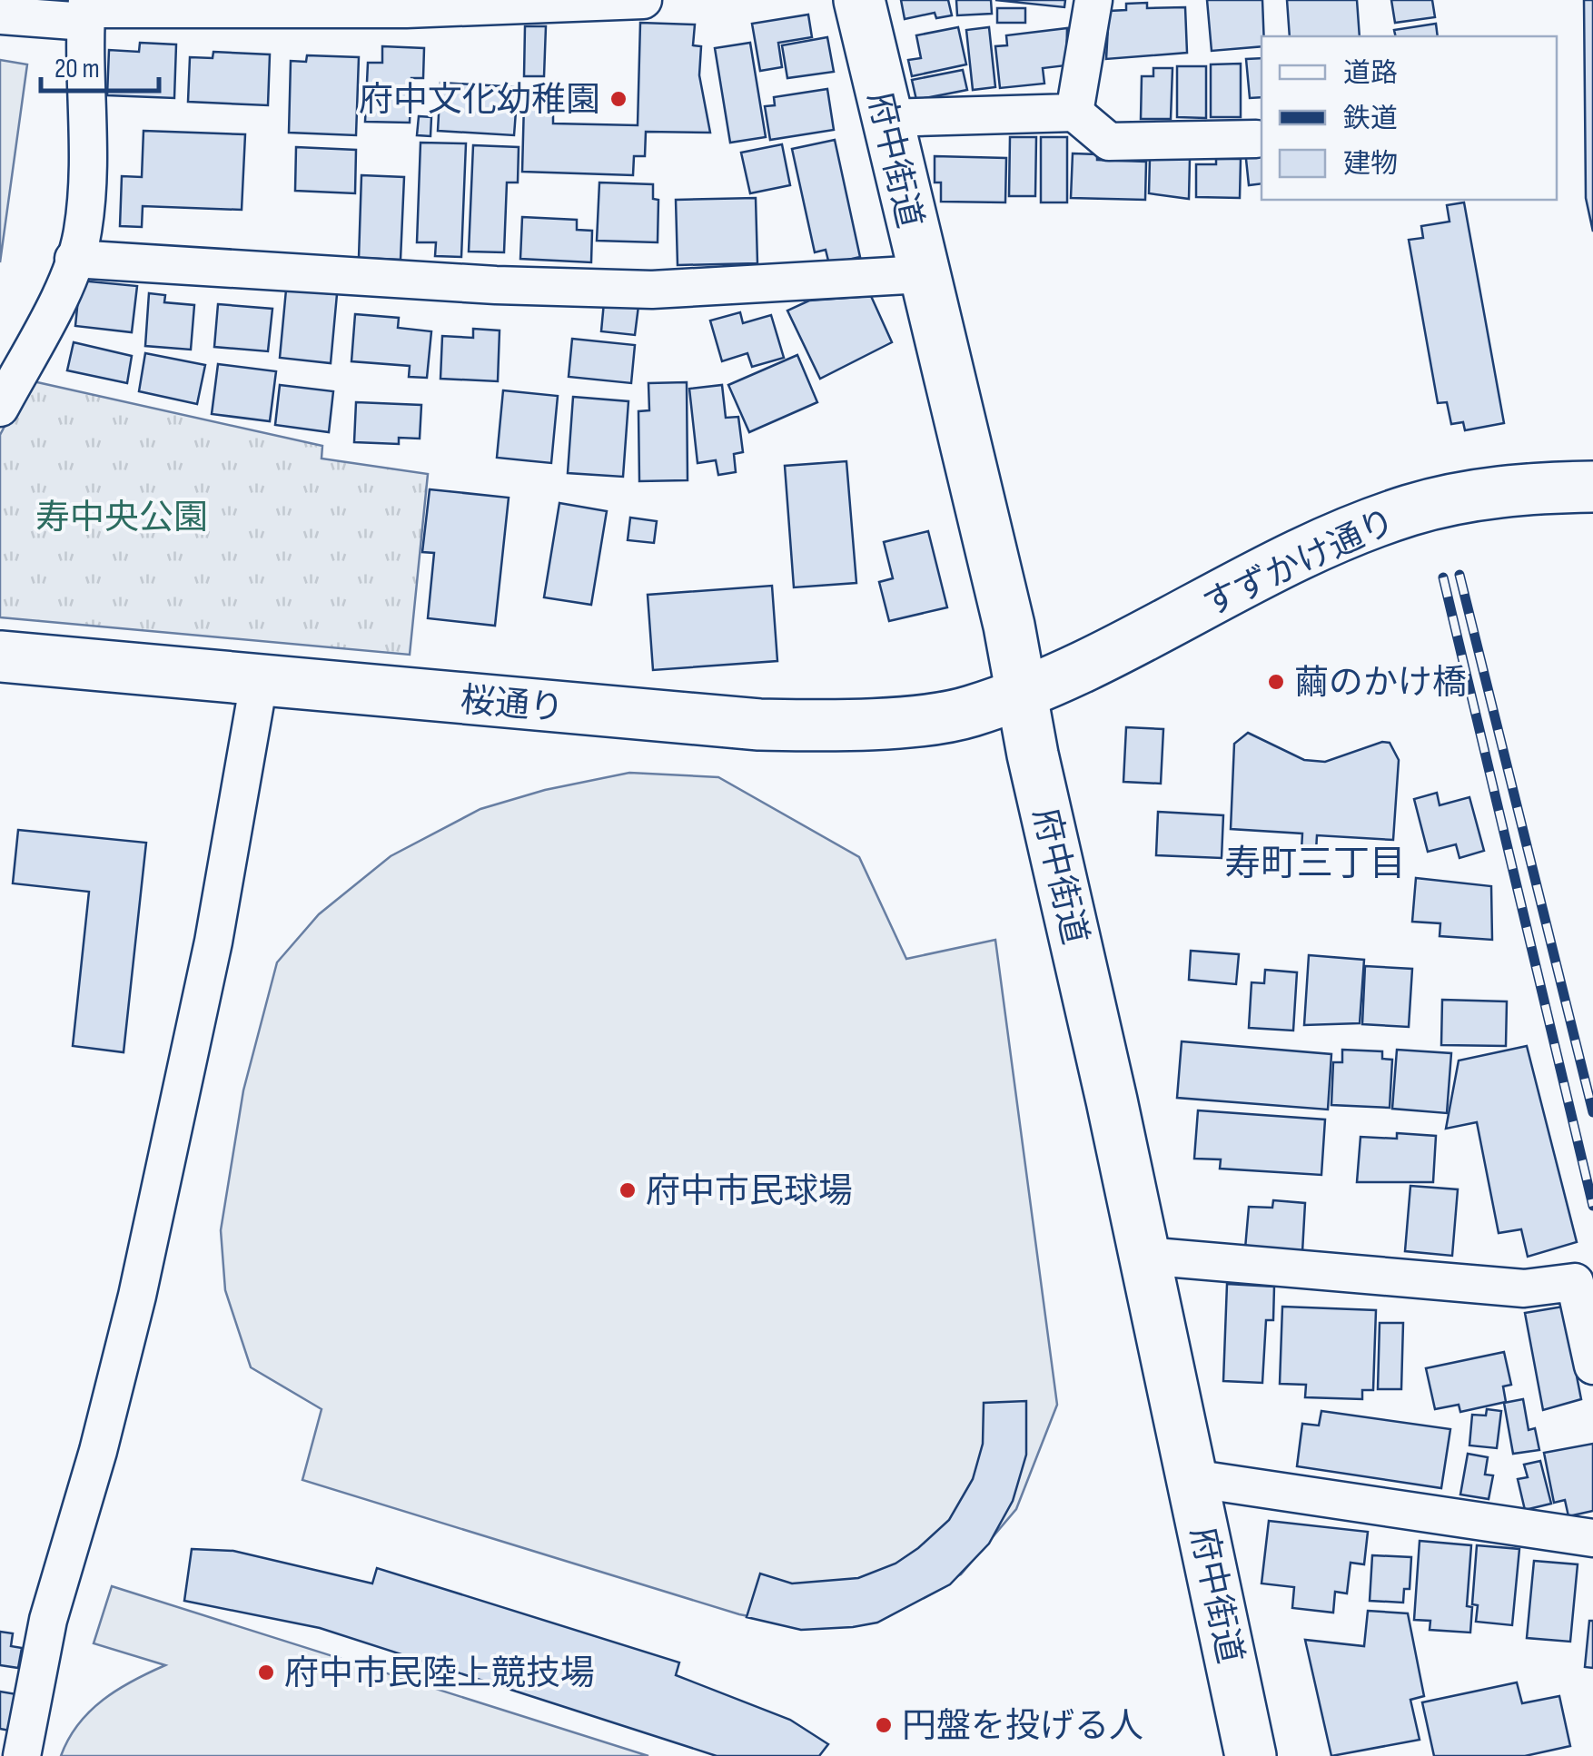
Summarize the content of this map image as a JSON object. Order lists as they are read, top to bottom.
{
  "streets": {
    "main road": ["府中街道", "すずかけ通り", "桜通り"]
  },
  "crossings": [
    ["府中街道", "すずかけ通り"],
    ["府中街道", "桜通り"],
    ["すずかけ通り", "桜通り"]
  ],
  "districts": ["寿町三丁目"],
  "parks": ["寿中央公園"],
  "places": [
    "府中文化幼稚園",
    "繭のかけ橋",
    "府中市民球場",
    "府中市民陸上競技場",
    "円盤を投げる人"
  ],
  "legend": ["道路", "鉄道", "建物"],
  "scale_bar": "20 m"
}
